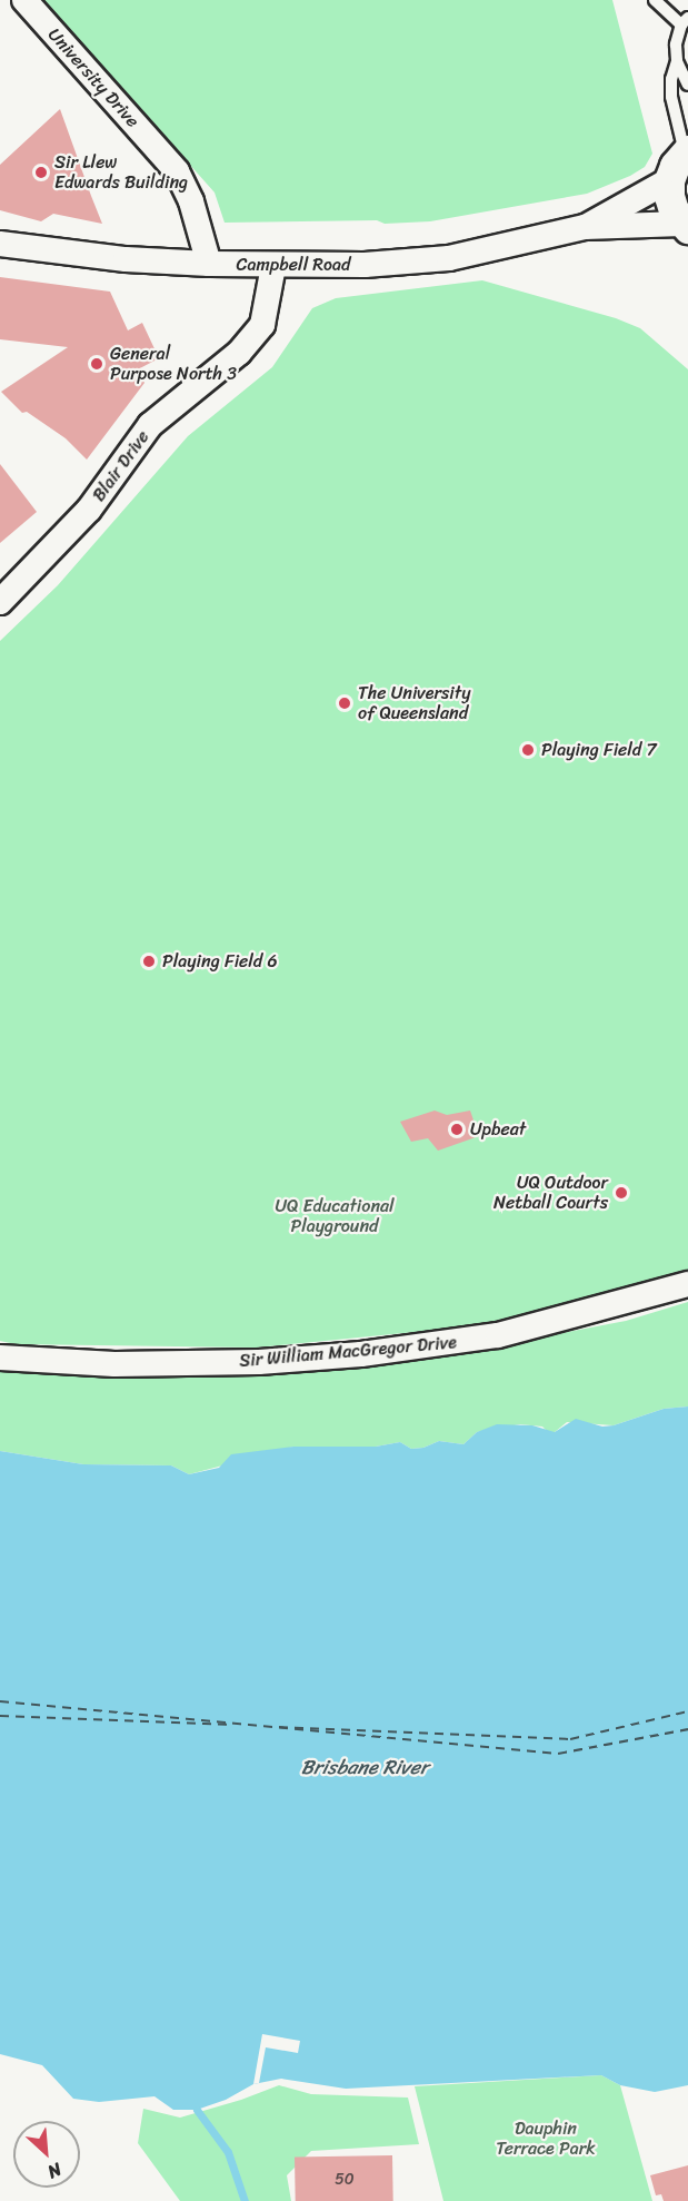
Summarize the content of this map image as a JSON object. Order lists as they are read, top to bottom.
{
  "streets": {
    "street": [
      "University Drive",
      "Campbell Road",
      "Blair Drive",
      "Sir William MacGregor Drive"
    ]
  },
  "crossings": [
    ["University Drive", "Campbell Road"],
    ["Campbell Road", "Blair Drive"]
  ],
  "water": ["Brisbane River"],
  "parks": ["UQ Educational Playground", "Dauphin Terrace Park"],
  "places": [
    "Sir Llew Edwards Building",
    "General Purpose North 3",
    "The University of Queensland",
    "Playing Field 7",
    "Playing Field 6",
    "Upbeat",
    "UQ Outdoor Netball Courts"
  ],
  "house_numbers": ["50"],
  "north": "bottom right"
}
